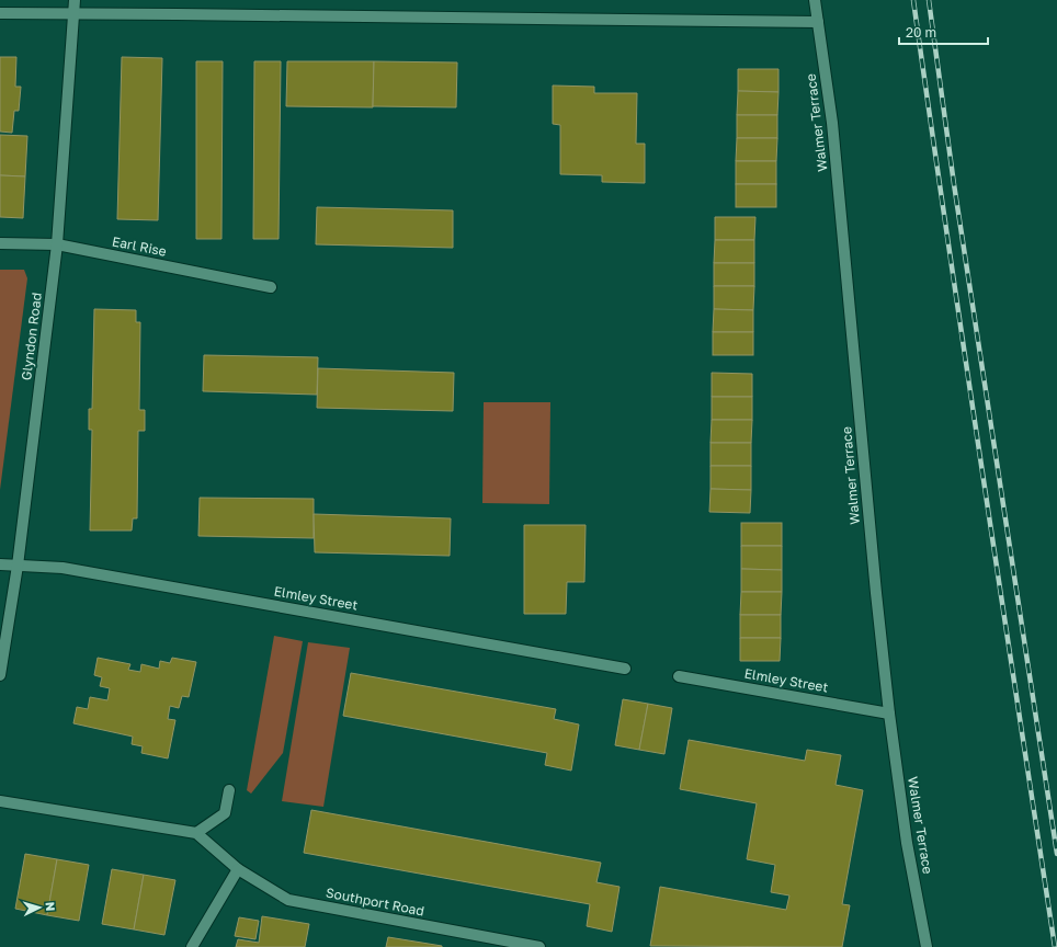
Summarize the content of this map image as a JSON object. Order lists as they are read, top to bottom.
{
  "streets": {
    "street": [
      "Walmer Terrace",
      "Earl Rise",
      "Glyndon Road",
      "Elmley Street",
      "Southport Road"
    ]
  },
  "crossings": [
    ["Walmer Terrace", "Elmley Street"],
    ["Earl Rise", "Glyndon Road"],
    ["Glyndon Road", "Elmley Street"]
  ],
  "scale_bar": "20 m",
  "north": "right"
}
